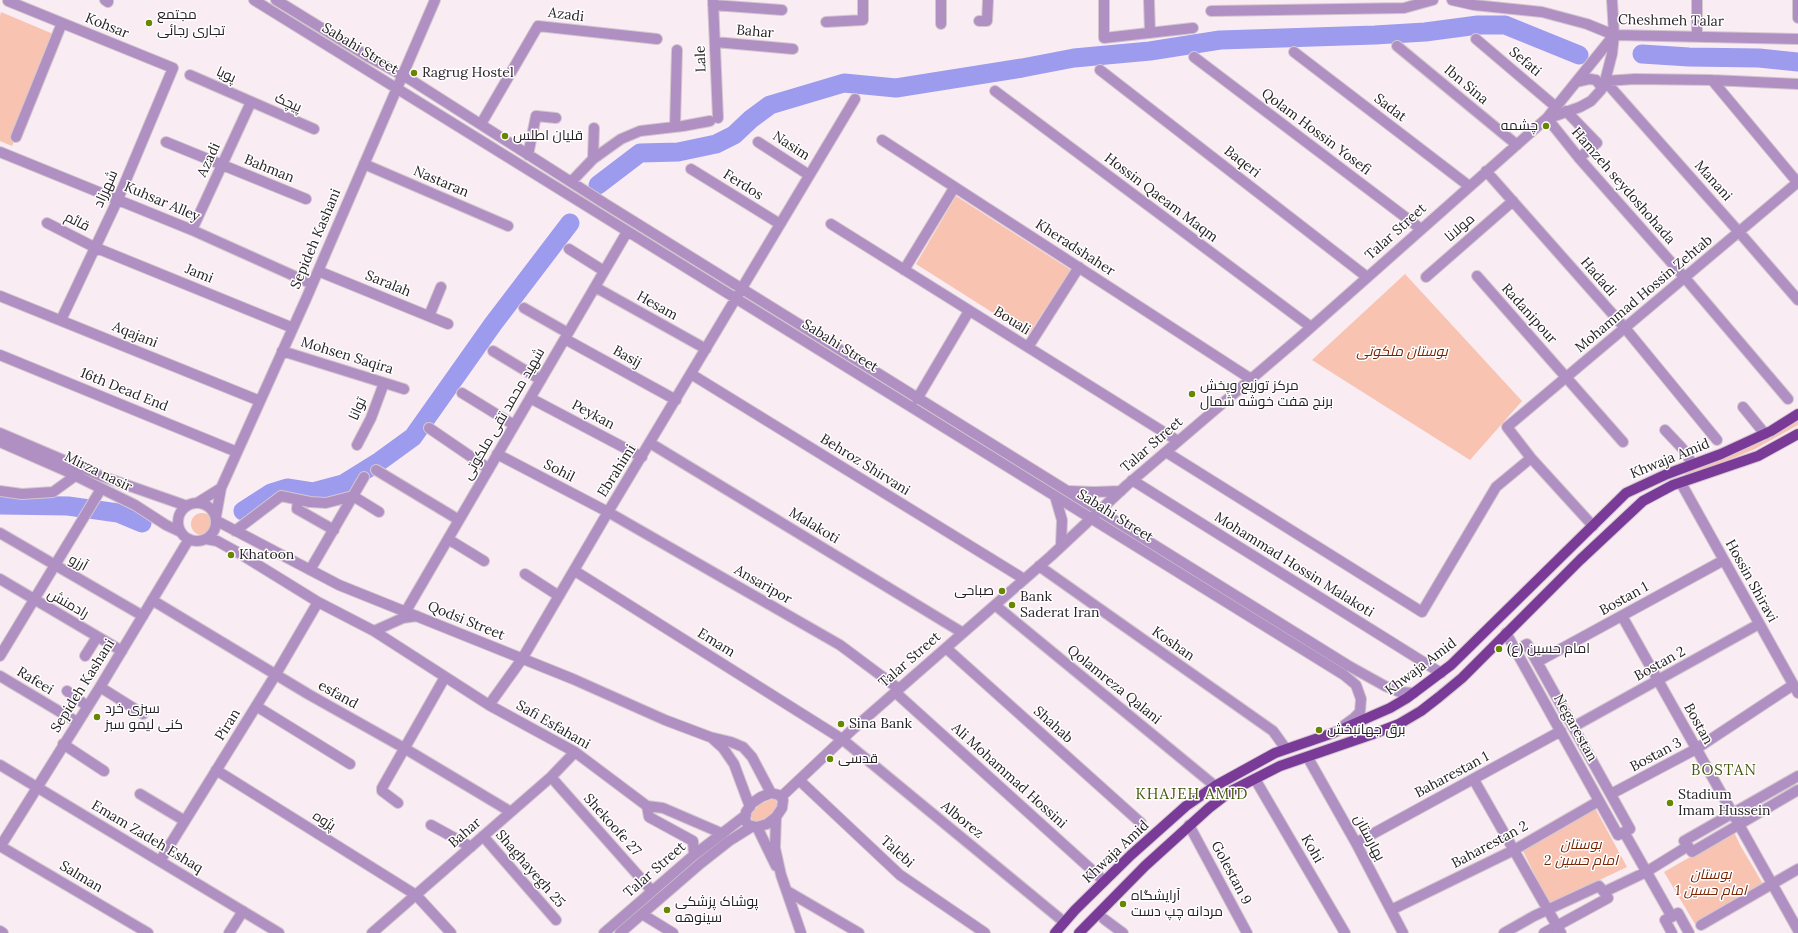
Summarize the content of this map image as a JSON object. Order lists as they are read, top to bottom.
{
  "streets": {
    "main road": ["Khwaja Amid"],
    "street": [
      "Azadi",
      "Cheshmeh Talar",
      "Kohsar",
      "Bahar",
      "Sabahi Street",
      "Lale",
      "Sefati",
      "پویا",
      "Ibn Sina",
      "پیچک",
      "Sadat",
      "Qolam Hossin Yosefi",
      "Nasim",
      "Baqeri",
      "Bahman",
      "Manani",
      "Nastaran",
      "Ferdos",
      "Hamzeh seydoshohada",
      "شهرزاد",
      "Hossin Qaeam Maqm",
      "Kuhsar Alley",
      "قائم",
      "مولانا",
      "Talar Street",
      "Sepideh Kashani",
      "Kheradshaher",
      "Jami",
      "Hadadi",
      "Saralah",
      "Mohammad Hossin Zehtab",
      "Hesam",
      "Radanipour",
      "Bouali",
      "Aqajani",
      "Mohsen Saqira",
      "Basij",
      "16th Dead End",
      "توانا",
      "شهید محمد تقی ملکوتی",
      "Peykan",
      "Behroz Shirvani",
      "Sohil",
      "Ebrahimi",
      "Mirza nasir",
      "Malakoti",
      "آرزو",
      "Mohammad Hossin Malakoti",
      "Hossin Shiravi",
      "Ansaripor",
      "Bostan 1",
      "رادمنش",
      "Qodsi Street",
      "Emam",
      "Koshan",
      "Bostan 2",
      "Rafeei",
      "Qolamreza Qalani",
      "esfand",
      "Bostan",
      "Piran",
      "Safi Esfahani",
      "Shahab",
      "Negarestan",
      "Bostan 3",
      "Baharestan 1",
      "Ali Mohammad Hossini",
      "Alborez",
      "پژوه",
      "Shekoofe 27",
      "Emam Zadeh Eshaq",
      "بهارستان",
      "Baharestan 2",
      "Kohi",
      "Talebi",
      "Shaghayegh 25",
      "Golestan 9",
      "Salman"
    ]
  },
  "crossings": [
    ["Azadi", "Sabahi Street"],
    ["Azadi", "پویا"],
    ["Azadi", "پیچک"],
    ["Azadi", "Bahman"],
    ["Azadi", "Kuhsar Alley"],
    ["Cheshmeh Talar", "Talar Street"],
    ["Kohsar", "شهرزاد"],
    ["Bahar", "Lale"],
    ["Bahar", "esfand"],
    ["Bahar", "Safi Esfahani"],
    ["Bahar", "پژوه"],
    ["Bahar", "Shekoofe 27"],
    ["Bahar", "Shaghayegh 25"],
    ["Sabahi Street", "Talar Street"],
    ["Sabahi Street", "Sepideh Kashani"],
    ["Sabahi Street", "شهید محمد تقی ملکوتی"],
    ["Sabahi Street", "Khwaja Amid"],
    ["Sabahi Street", "Ebrahimi"],
    ["Sefati", "Talar Street"],
    ["پویا", "پیچک"],
    ["Ibn Sina", "Talar Street"],
    ["Sadat", "Talar Street"],
    ["Qolam Hossin Yosefi", "Talar Street"],
    ["Nasim", "Ebrahimi"],
    ["Baqeri", "Talar Street"],
    ["Manani", "Talar Street"],
    ["Manani", "Mohammad Hossin Zehtab"],
    ["Nastaran", "Sepideh Kashani"],
    ["Ferdos", "Ebrahimi"],
    ["Hamzeh seydoshohada", "Talar Street"],
    ["Hamzeh seydoshohada", "Mohammad Hossin Zehtab"],
    ["شهرزاد", "Kuhsar Alley"],
    ["شهرزاد", "قائم"],
    ["شهرزاد", "Jami"],
    ["شهرزاد", "Aqajani"],
    ["Hossin Qaeam Maqm", "Talar Street"],
    ["Kuhsar Alley", "Sepideh Kashani"],
    ["قائم", "Jami"],
    ["مولانا", "Hadadi"],
    ["Talar Street", "Kheradshaher"],
    ["Talar Street", "Hadadi"],
    ["Talar Street", "Bouali"],
    ["Talar Street", "Behroz Shirvani"],
    ["Talar Street", "Malakoti"],
    ["Talar Street", "Mohammad Hossin Malakoti"],
    ["Talar Street", "Ansaripor"],
    ["Talar Street", "Qodsi Street"],
    ["Talar Street", "Emam"],
    ["Talar Street", "Koshan"],
    ["Talar Street", "Qolamreza Qalani"],
    ["Talar Street", "Safi Esfahani"],
    ["Talar Street", "Shahab"],
    ["Talar Street", "Ali Mohammad Hossini"],
    ["Talar Street", "Alborez"],
    ["Talar Street", "Shekoofe 27"],
    ["Talar Street", "Talebi"],
    ["Sepideh Kashani", "Jami"],
    ["Sepideh Kashani", "Saralah"],
    ["Sepideh Kashani", "Aqajani"],
    ["Sepideh Kashani", "Mohsen Saqira"],
    ["Sepideh Kashani", "16th Dead End"],
    ["Sepideh Kashani", "Mirza nasir"],
    ["Sepideh Kashani", "آرزو"],
    ["Sepideh Kashani", "رادمنش"],
    ["Sepideh Kashani", "Qodsi Street"],
    ["Sepideh Kashani", "Rafeei"],
    ["Sepideh Kashani", "esfand"],
    ["Sepideh Kashani", "Emam Zadeh Eshaq"],
    ["Sepideh Kashani", "Salman"],
    ["Hadadi", "Mohammad Hossin Zehtab"],
    ["Mohammad Hossin Zehtab", "Radanipour"],
    ["Hesam", "شهید محمد تقی ملکوتی"],
    ["Hesam", "Ebrahimi"],
    ["Mohsen Saqira", "توانا"],
    ["Basij", "شهید محمد تقی ملکوتی"],
    ["Basij", "Ebrahimi"],
    ["شهید محمد تقی ملکوتی", "Peykan"],
    ["شهید محمد تقی ملکوتی", "Sohil"],
    ["شهید محمد تقی ملکوتی", "Qodsi Street"],
    ["Peykan", "Ebrahimi"],
    ["Khwaja Amid", "Mohammad Hossin Malakoti"],
    ["Khwaja Amid", "Hossin Shiravi"],
    ["Khwaja Amid", "Koshan"],
    ["Khwaja Amid", "Qolamreza Qalani"],
    ["Khwaja Amid", "Negarestan"],
    ["Khwaja Amid", "Ali Mohammad Hossini"],
    ["Khwaja Amid", "Alborez"],
    ["Khwaja Amid", "بهارستان"],
    ["Khwaja Amid", "Kohi"],
    ["Khwaja Amid", "Golestan 9"],
    ["Behroz Shirvani", "Ebrahimi"],
    ["Sohil", "Ebrahimi"],
    ["Sohil", "Ansaripor"],
    ["Ebrahimi", "Malakoti"],
    ["Ebrahimi", "Ansaripor"],
    ["Ebrahimi", "Qodsi Street"],
    ["Ebrahimi", "Emam"],
    ["Ebrahimi", "Safi Esfahani"],
    ["Mirza nasir", "Qodsi Street"],
    ["Hossin Shiravi", "Bostan 1"],
    ["Hossin Shiravi", "Bostan 2"],
    ["Hossin Shiravi", "Bostan 3"],
    ["Ansaripor", "Ali Mohammad Hossini"],
    ["Bostan 1", "Bostan"],
    ["Emam", "Alborez"],
    ["Bostan 2", "Bostan"],
    ["esfand", "Piran"],
    ["Bostan", "Bostan 3"],
    ["Piran", "پژوه"],
    ["Piran", "Emam Zadeh Eshaq"],
    ["Negarestan", "Baharestan 1"],
    ["Negarestan", "Baharestan 2"],
    ["Baharestan 1", "بهارستان"],
    ["بهارستان", "Baharestan 2"]
  ],
  "districts": ["BOSTAN", "KHAJEH AMID"],
  "parks": ["بوستان ملکوتی", "بوستان امام حسین 2", "بوستان امام حسین 1"],
  "places": [
    "مجتمع تجاری رجائی",
    "Ragrug Hostel",
    "چشمه",
    "قلیان اطلس",
    "مرکز توزیع وپخش برنج هفت خوشه شمال",
    "Khatoon",
    "صباحی",
    "Bank Saderat Iran",
    "امام حسین (ع)",
    "سبزی خرد کنی لیمو سبز",
    "Sina Bank",
    "برق جهانبخش",
    "قدسی",
    "Stadium Imam Hussein",
    "آرایشگاه مردانه چپ دست",
    "پوشاک پزشکی سینوهه"
  ]
}
